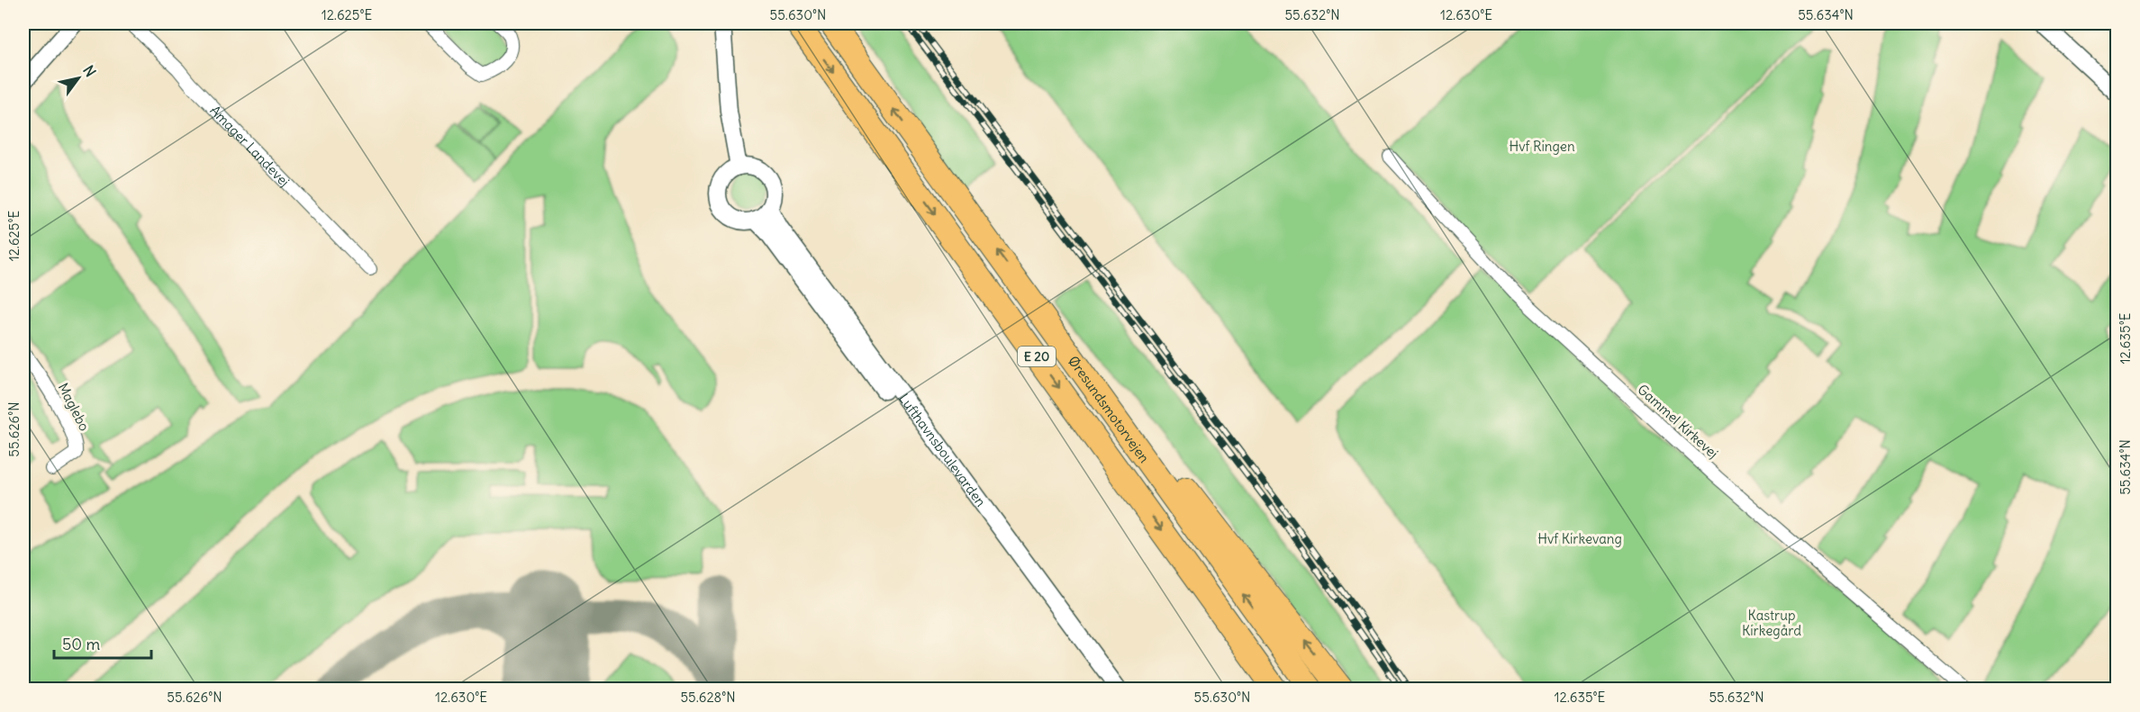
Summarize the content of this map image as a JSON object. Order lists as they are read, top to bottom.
{
  "streets": {
    "highway": ["E 20", "Øresundsmotorvejen"],
    "street": [
      "Amager Landevej",
      "Maglebo",
      "Gammel Kirkevej",
      "Lufthavnsboulevarden"
    ]
  },
  "parks": ["Hvf Ringen", "Hvf Kirkevang", "Kastrup Kirkegård"],
  "scale_bar": "50 m",
  "north": "top right",
  "coordinates": [
    "12.625°E",
    "55.630°N",
    "55.632°N",
    "12.630°E",
    "55.634°N",
    "12.635°E",
    "55.626°N",
    "55.628°N"
  ]
}
